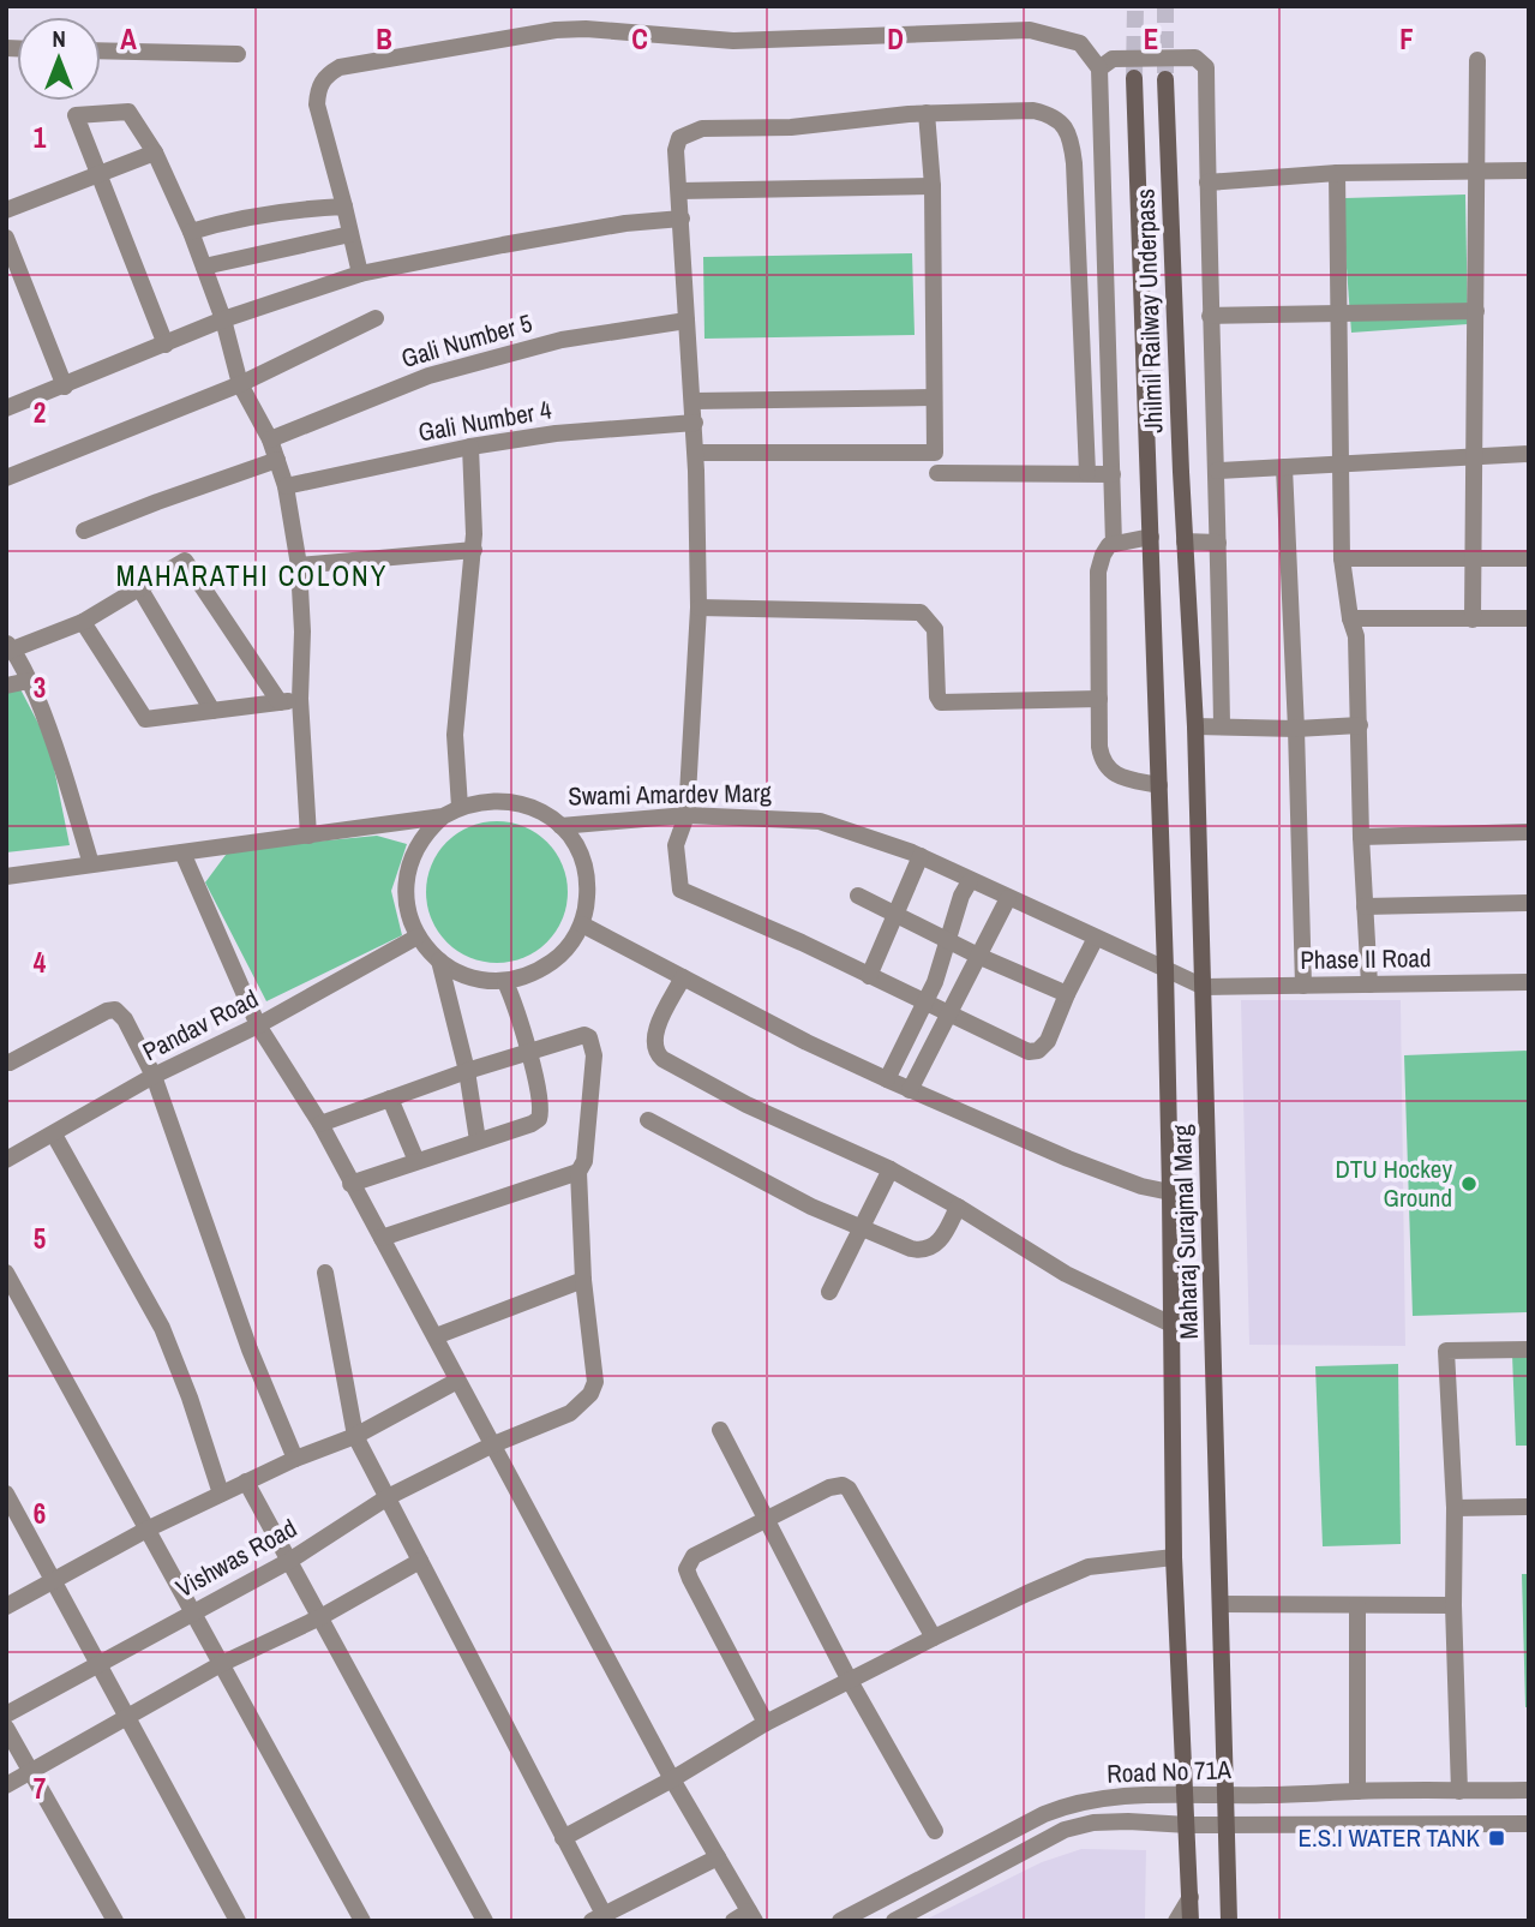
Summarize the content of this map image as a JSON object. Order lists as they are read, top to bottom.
{
  "streets": {
    "main road": ["Jhilmil Railway Underpass", "Maharaj Surajmal Marg"],
    "street": [
      "Gali Number 5",
      "Gali Number 4",
      "Swami Amardev Marg",
      "Phase II Road",
      "Pandav Road",
      "Vishwas Road",
      "Road No 71A"
    ]
  },
  "crossings": [
    ["Jhilmil Railway Underpass", "Swami Amardev Marg"],
    ["Jhilmil Railway Underpass", "Maharaj Surajmal Marg"],
    ["Jhilmil Railway Underpass", "Road No 71A"],
    ["Swami Amardev Marg", "Phase II Road"],
    ["Swami Amardev Marg", "Pandav Road"],
    ["Swami Amardev Marg", "Maharaj Surajmal Marg"],
    ["Phase II Road", "Maharaj Surajmal Marg"],
    ["Maharaj Surajmal Marg", "Road No 71A"]
  ],
  "districts": ["MAHARATHI COLONY"],
  "places": {
    "other": ["DTU Hockey Ground"],
    "transit": ["E.S.I WATER TANK"]
  },
  "north": "top",
  "grid": {
    "columns": [
      "A",
      "B",
      "C",
      "D",
      "E",
      "F"
    ],
    "rows": [
      "1",
      "2",
      "3",
      "4",
      "5",
      "6",
      "7"
    ]
  }
}
